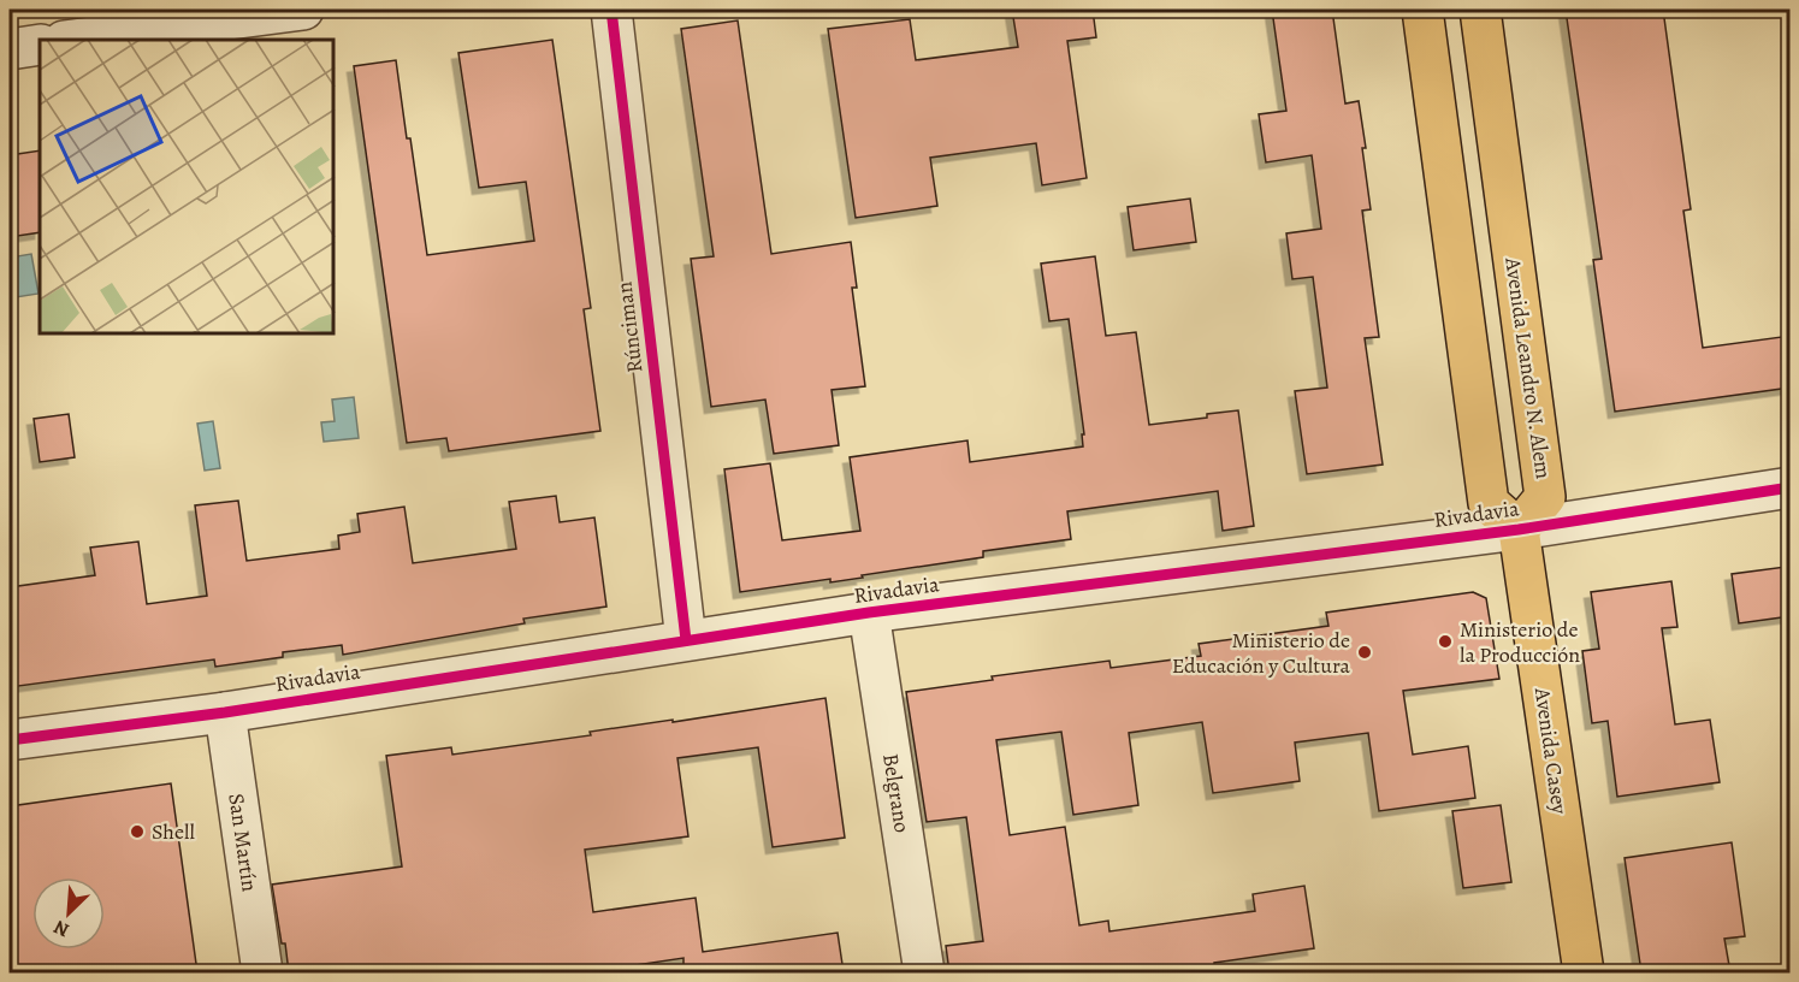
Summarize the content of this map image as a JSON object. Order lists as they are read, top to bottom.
{
  "streets": {
    "main road": ["Avenida Leandro N. Alem", "Avenida Casey"],
    "street": [
      "Rúnciman",
      "Rivadavia",
      "Belgrano",
      "San Martín"
    ]
  },
  "crossings": [
    ["Rúnciman", "Rivadavia"],
    ["Avenida Leandro N. Alem", "Rivadavia"],
    ["Avenida Leandro N. Alem", "Avenida Casey"],
    ["Rivadavia", "Avenida Casey"],
    ["Rivadavia", "Belgrano"],
    ["Rivadavia", "San Martín"]
  ],
  "places": ["Ministerio de la Producción", "Ministerio de Educación y Cultura", "Shell"],
  "north": "bottom left"
}
